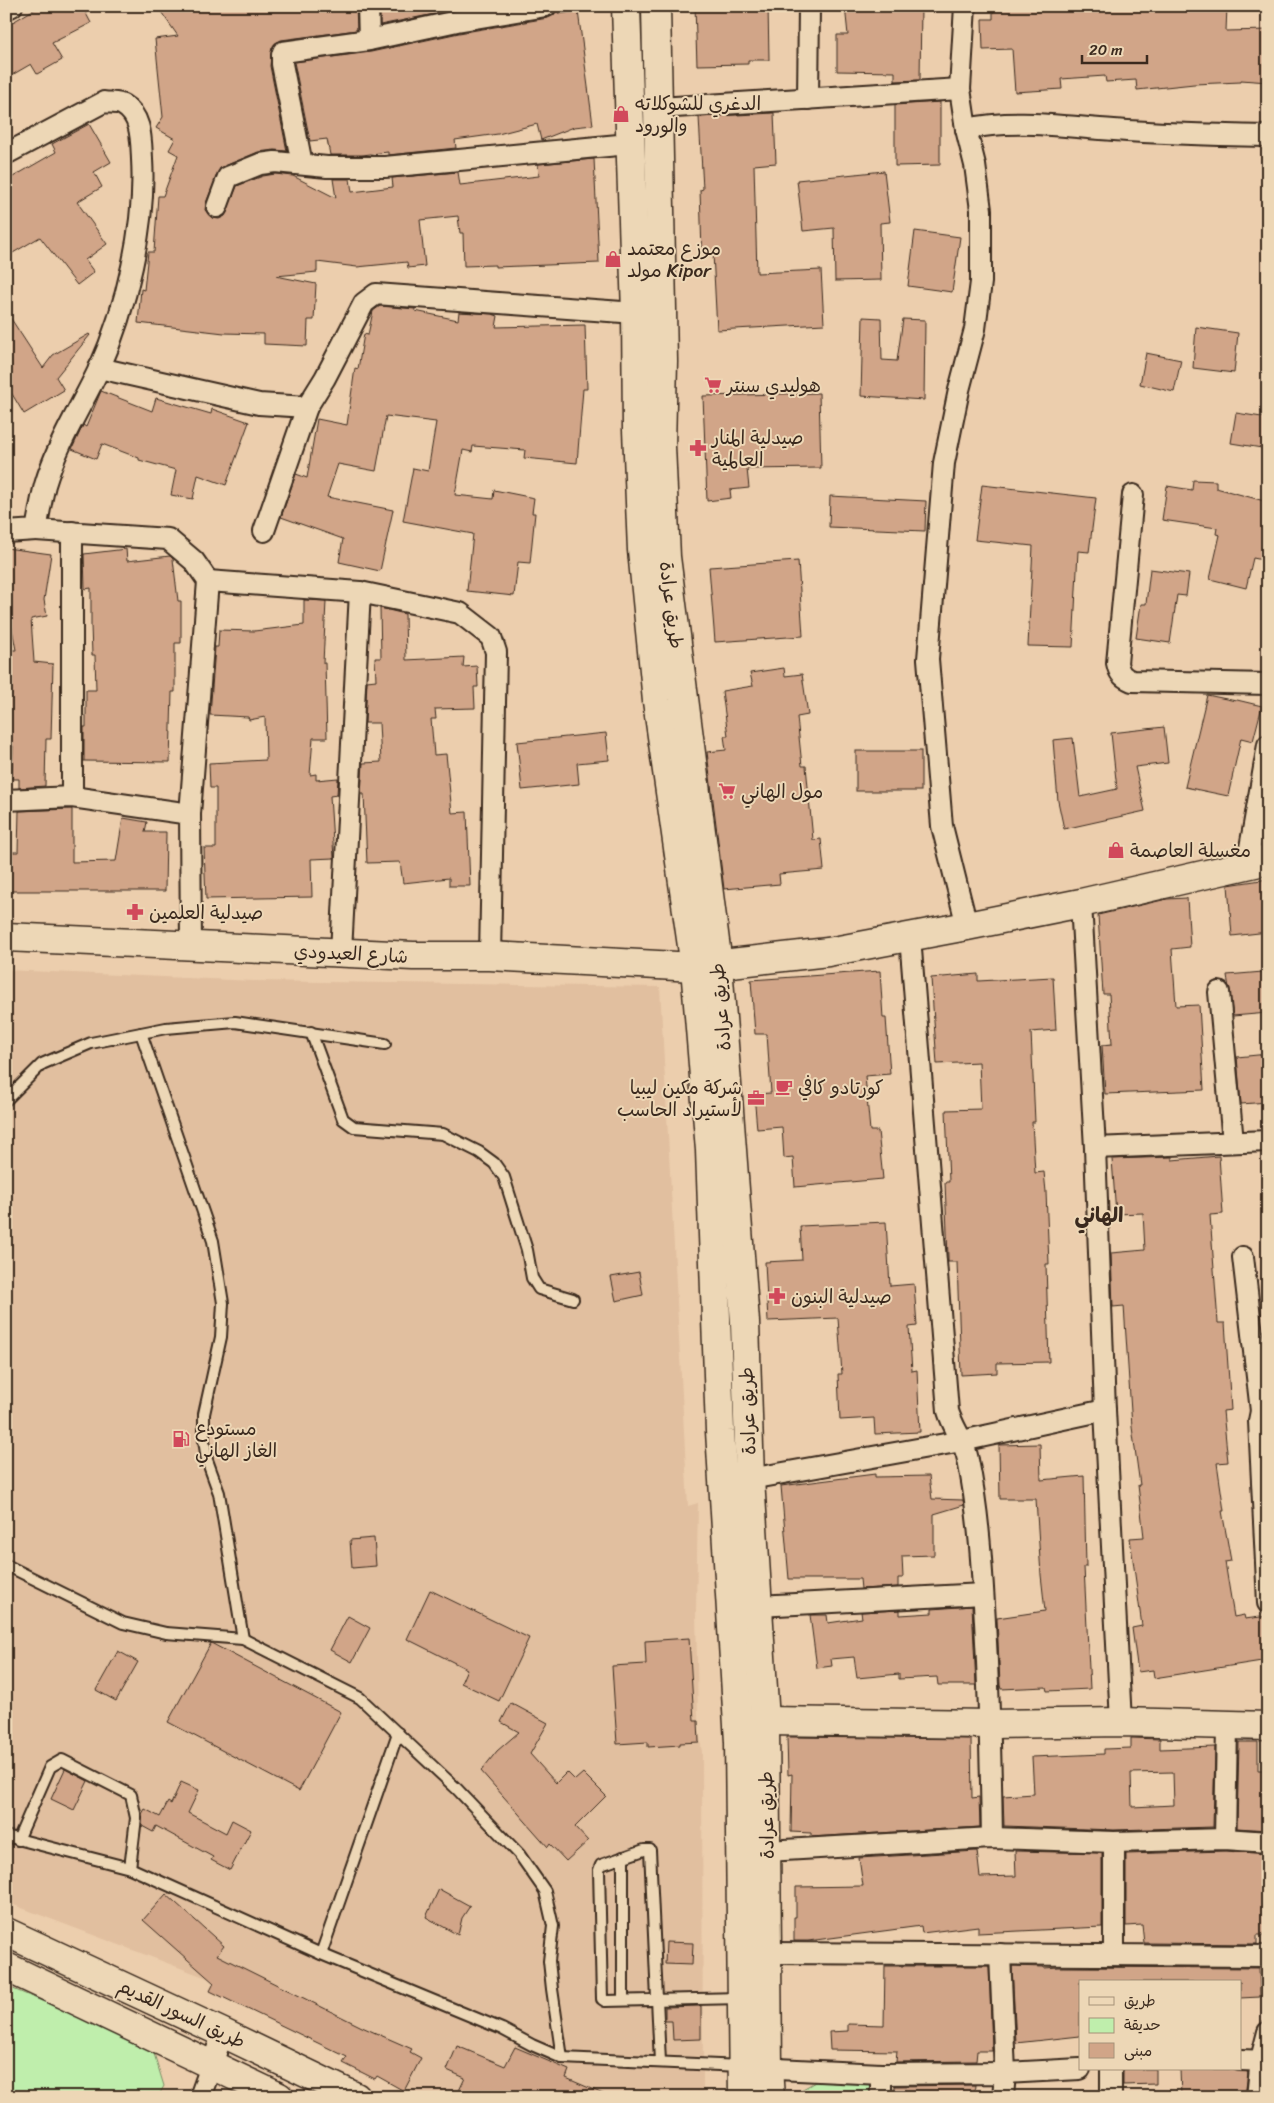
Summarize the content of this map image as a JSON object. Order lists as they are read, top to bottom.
{
  "streets": {
    "main road": ["طريق عرادة", "شارع العيدودي", "طريق السور القديم"]
  },
  "crossings": [
    ["طريق عرادة", "شارع العيدودي"]
  ],
  "districts": ["الهاني"],
  "places": {
    "shop": ["الدغري للشوكلاته والورود", "موزع معتمد مولد Kipor", "مغسلة العاصمة"],
    "supermarket": ["هوليدي سنتر", "مول الهاني"],
    "pharmacy": ["صيدلية المنار العالمية", "صيدلية العلمين", "صيدلية البنون"],
    "cafe": ["كورتادو كافي"],
    "office": ["شركة مكين ليبيا لأستيراد الحاسب"],
    "fuel station": ["مستودع الغاز الهاني"]
  },
  "legend": ["طريق", "حديقة", "مبنى"],
  "scale_bar": "20 m"
}
